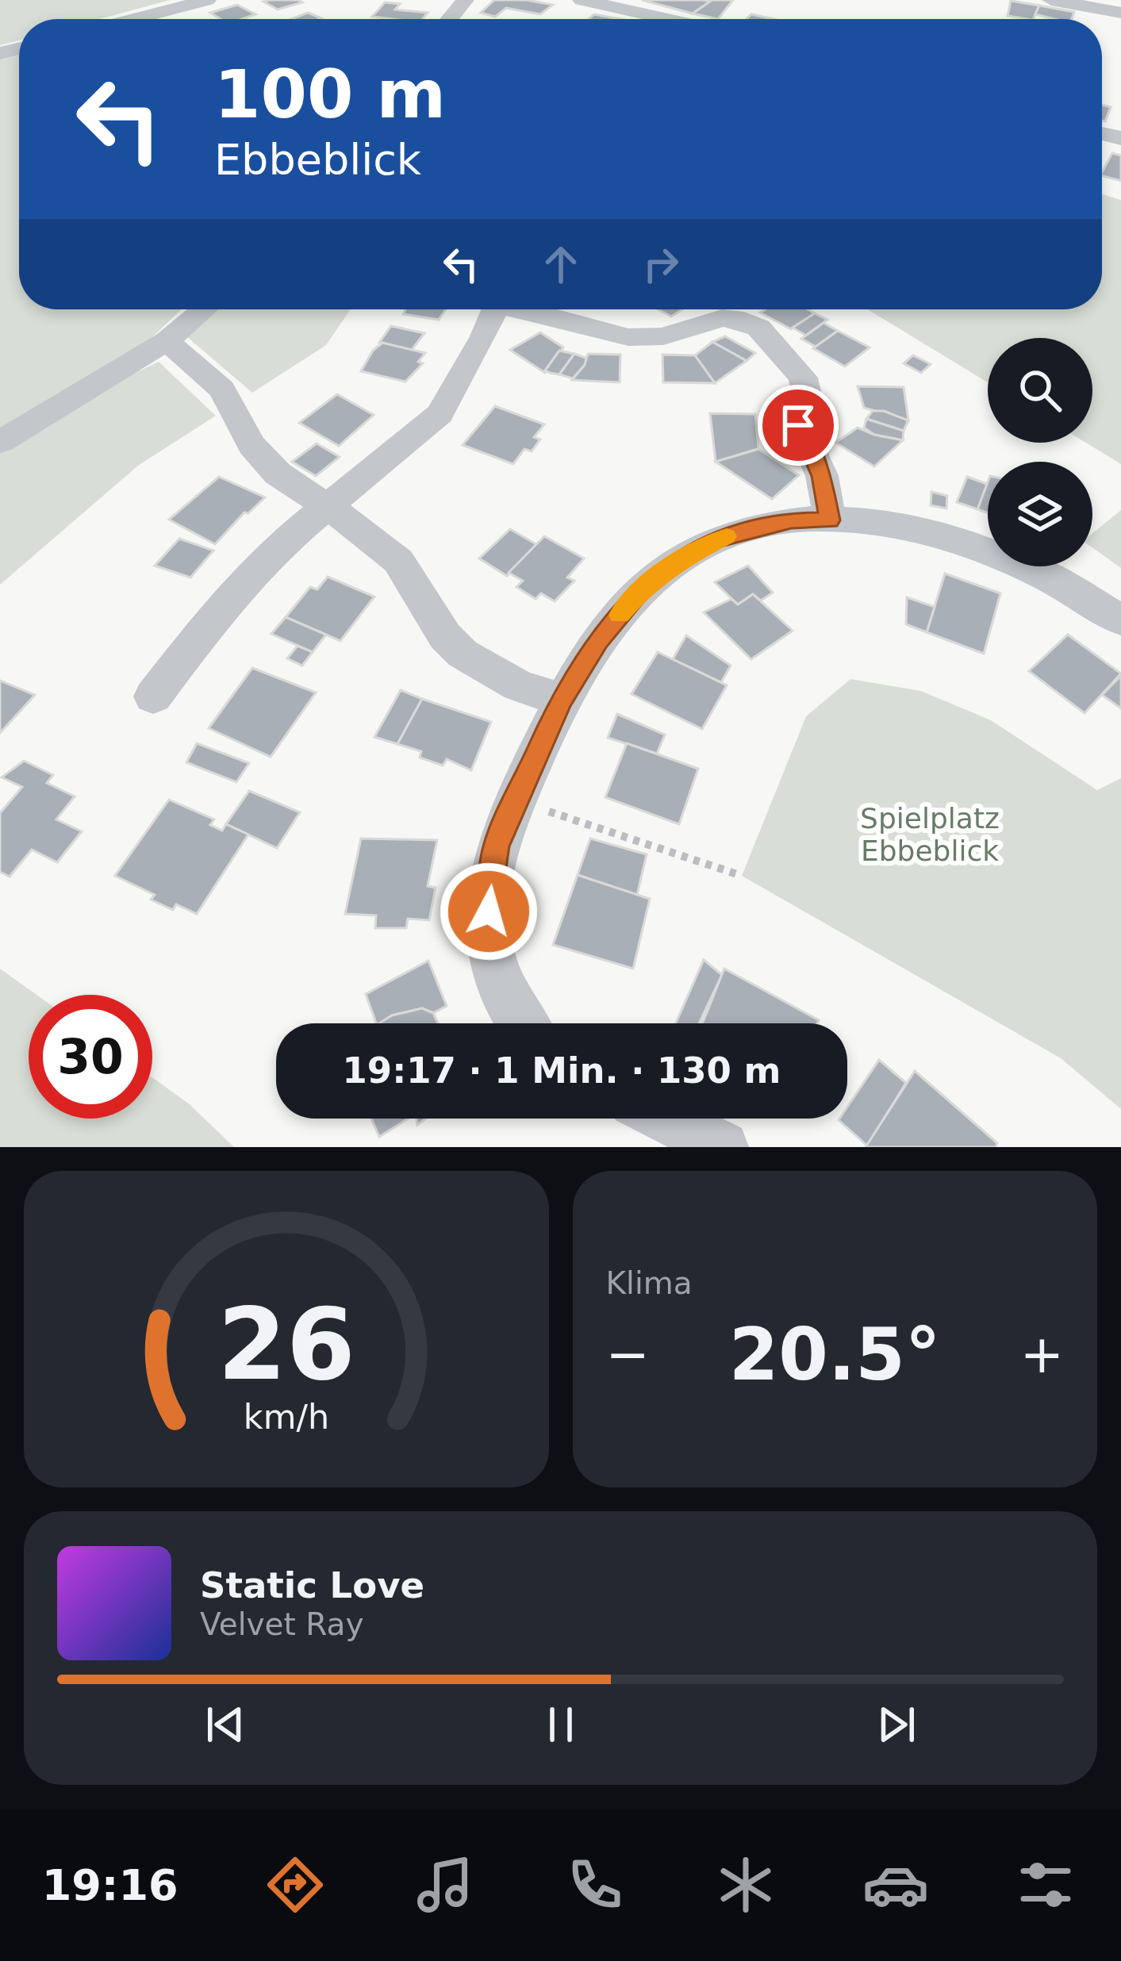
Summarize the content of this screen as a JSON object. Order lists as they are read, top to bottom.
{
  "parks": ["Spielplatz Ebbeblick"],
  "page": {
    "turn": ["100 m", "Ebbeblick"],
    "limit": "30",
    "trip": "19:17 · 1 Min. · 130 m",
    "tile": "Klima",
    "heat": ["−", "20.5°", "+"],
    "song": ["Static Love", "Velvet Ray"],
    "tabs": "19:16",
    "gauge": ["26", "km/h"]
  }
}
